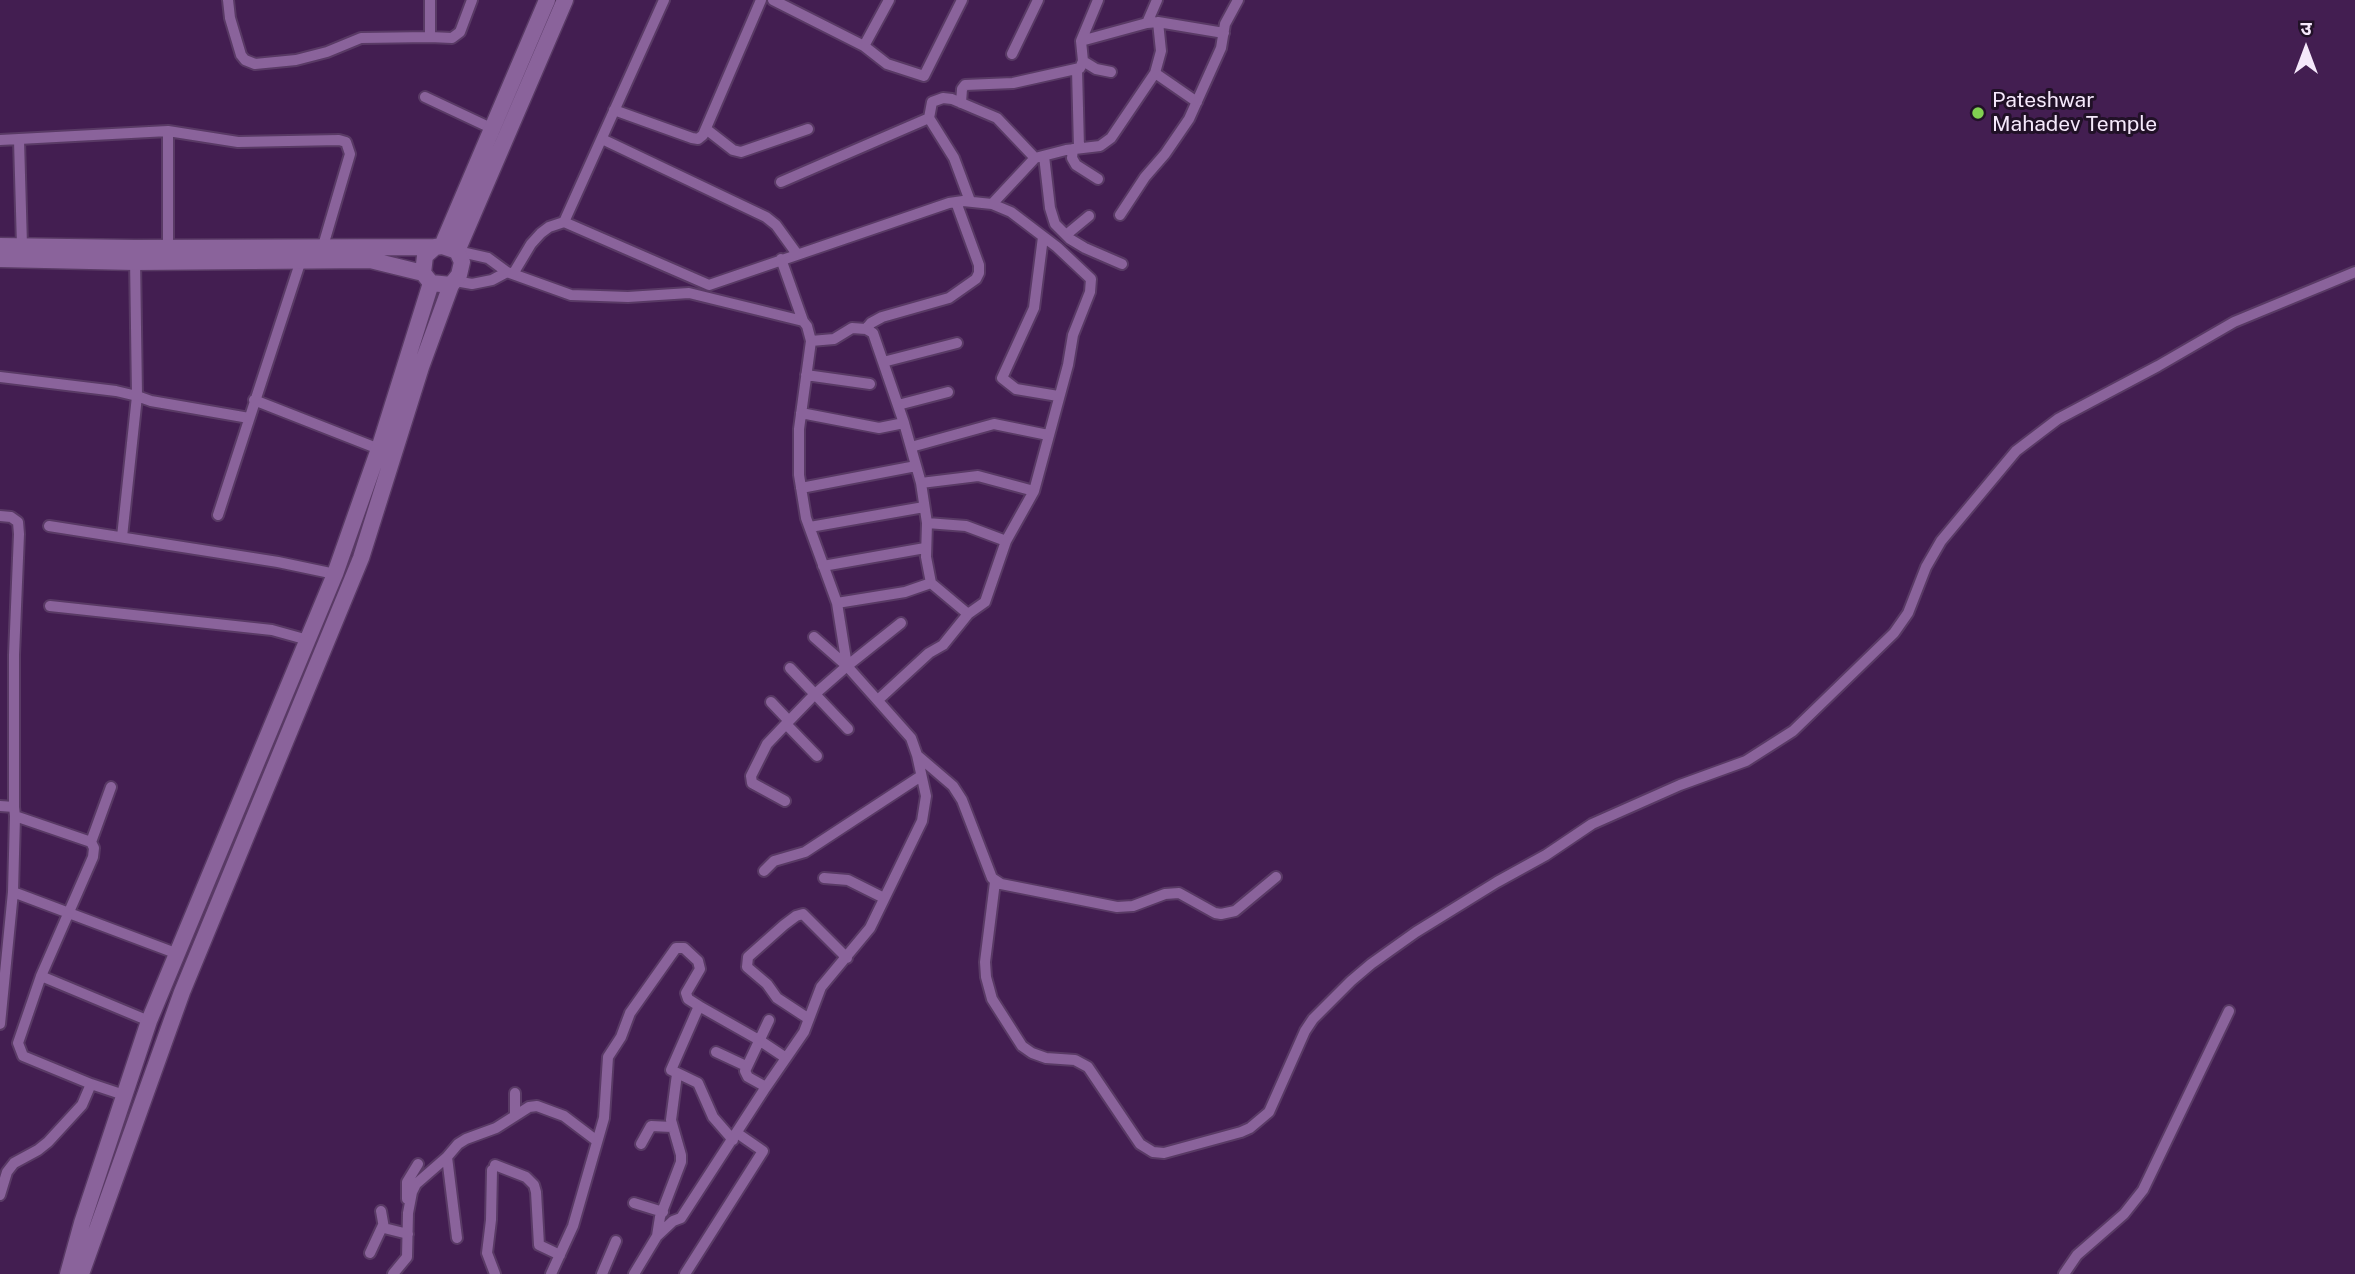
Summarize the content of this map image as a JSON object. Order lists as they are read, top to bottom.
{
  "places": ["Pateshwar Mahadev Temple"],
  "north": "top"
}
